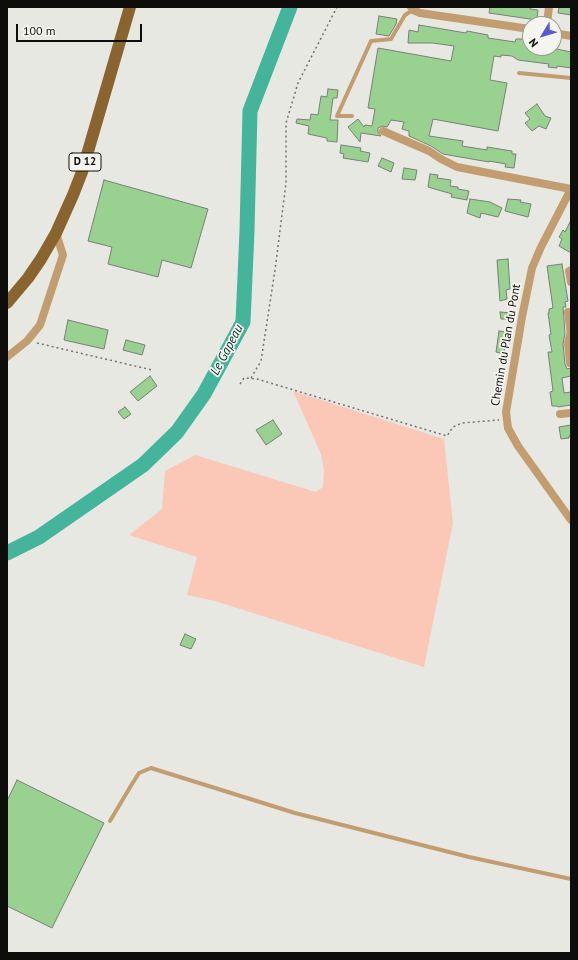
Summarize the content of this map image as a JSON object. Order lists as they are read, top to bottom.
{
  "streets": {
    "main road": ["D 12"],
    "street": ["Chemin du Plan du Pont"]
  },
  "water": ["Le Gapeau"],
  "scale_bar": "100 m",
  "north": "bottom left"
}
